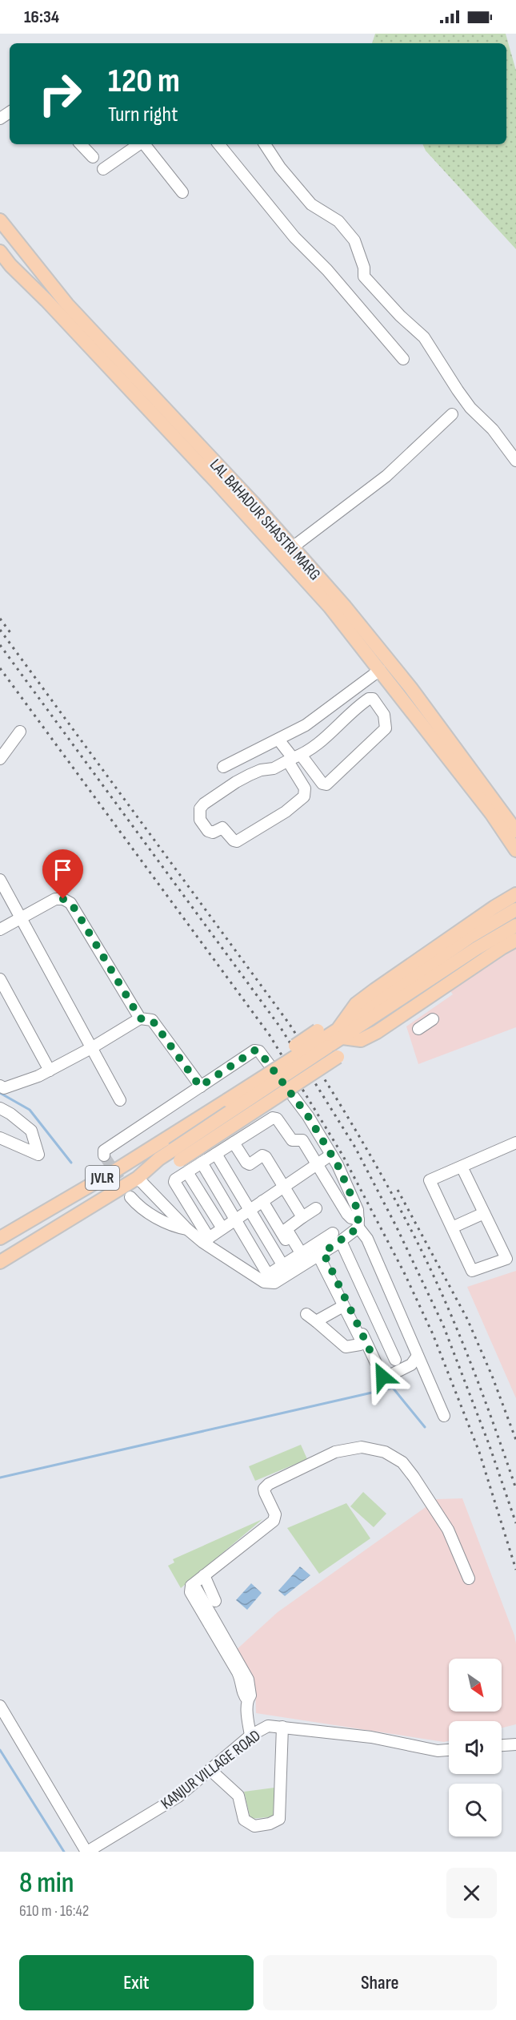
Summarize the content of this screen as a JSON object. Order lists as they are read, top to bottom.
{
  "streets": {
    "main road": ["LAL BAHADUR SHASTRI MARG", "JVLR"],
    "street": ["KANJUR VILLAGE ROAD"]
  },
  "north": "bottom right",
  "page": {
    "status": "16:34",
    "turn": ["120 m", "Turn right"],
    "heading": ["8 min", "610 m · 16:42"],
    "buttons": ["Exit", "Share"]
  }
}
